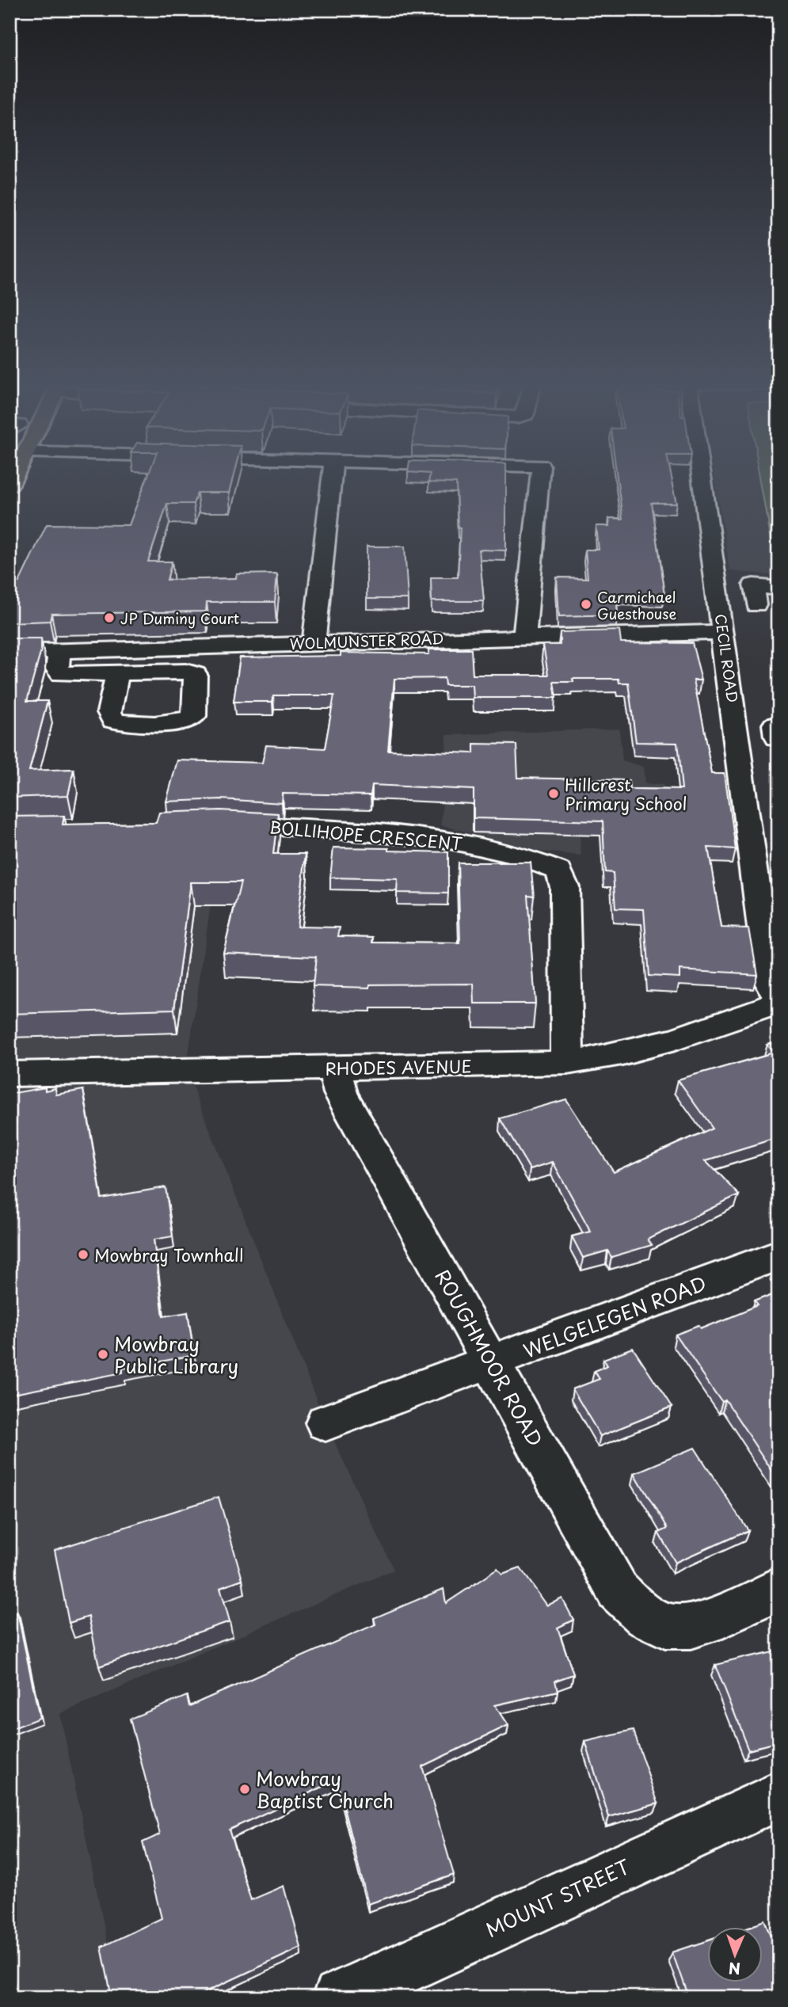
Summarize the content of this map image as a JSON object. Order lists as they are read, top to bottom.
{
  "streets": {
    "street": [
      "WOLMUNSTER ROAD",
      "CECIL ROAD",
      "BOLLIHOPE CRESCENT",
      "RHODES AVENUE",
      "WELGELEGEN ROAD",
      "ROUGHMOOR ROAD",
      "MOUNT STREET"
    ]
  },
  "crossings": [
    ["WOLMUNSTER ROAD", "CECIL ROAD"],
    ["BOLLIHOPE CRESCENT", "RHODES AVENUE"],
    ["RHODES AVENUE", "ROUGHMOOR ROAD"],
    ["WELGELEGEN ROAD", "ROUGHMOOR ROAD"]
  ],
  "places": [
    "Carmichael Guesthouse",
    "JP Duminy Court",
    "Hillcrest Primary School",
    "Mowbray Townhall",
    "Mowbray Public Library",
    "Mowbray Baptist Church"
  ],
  "north": "bottom"
}
